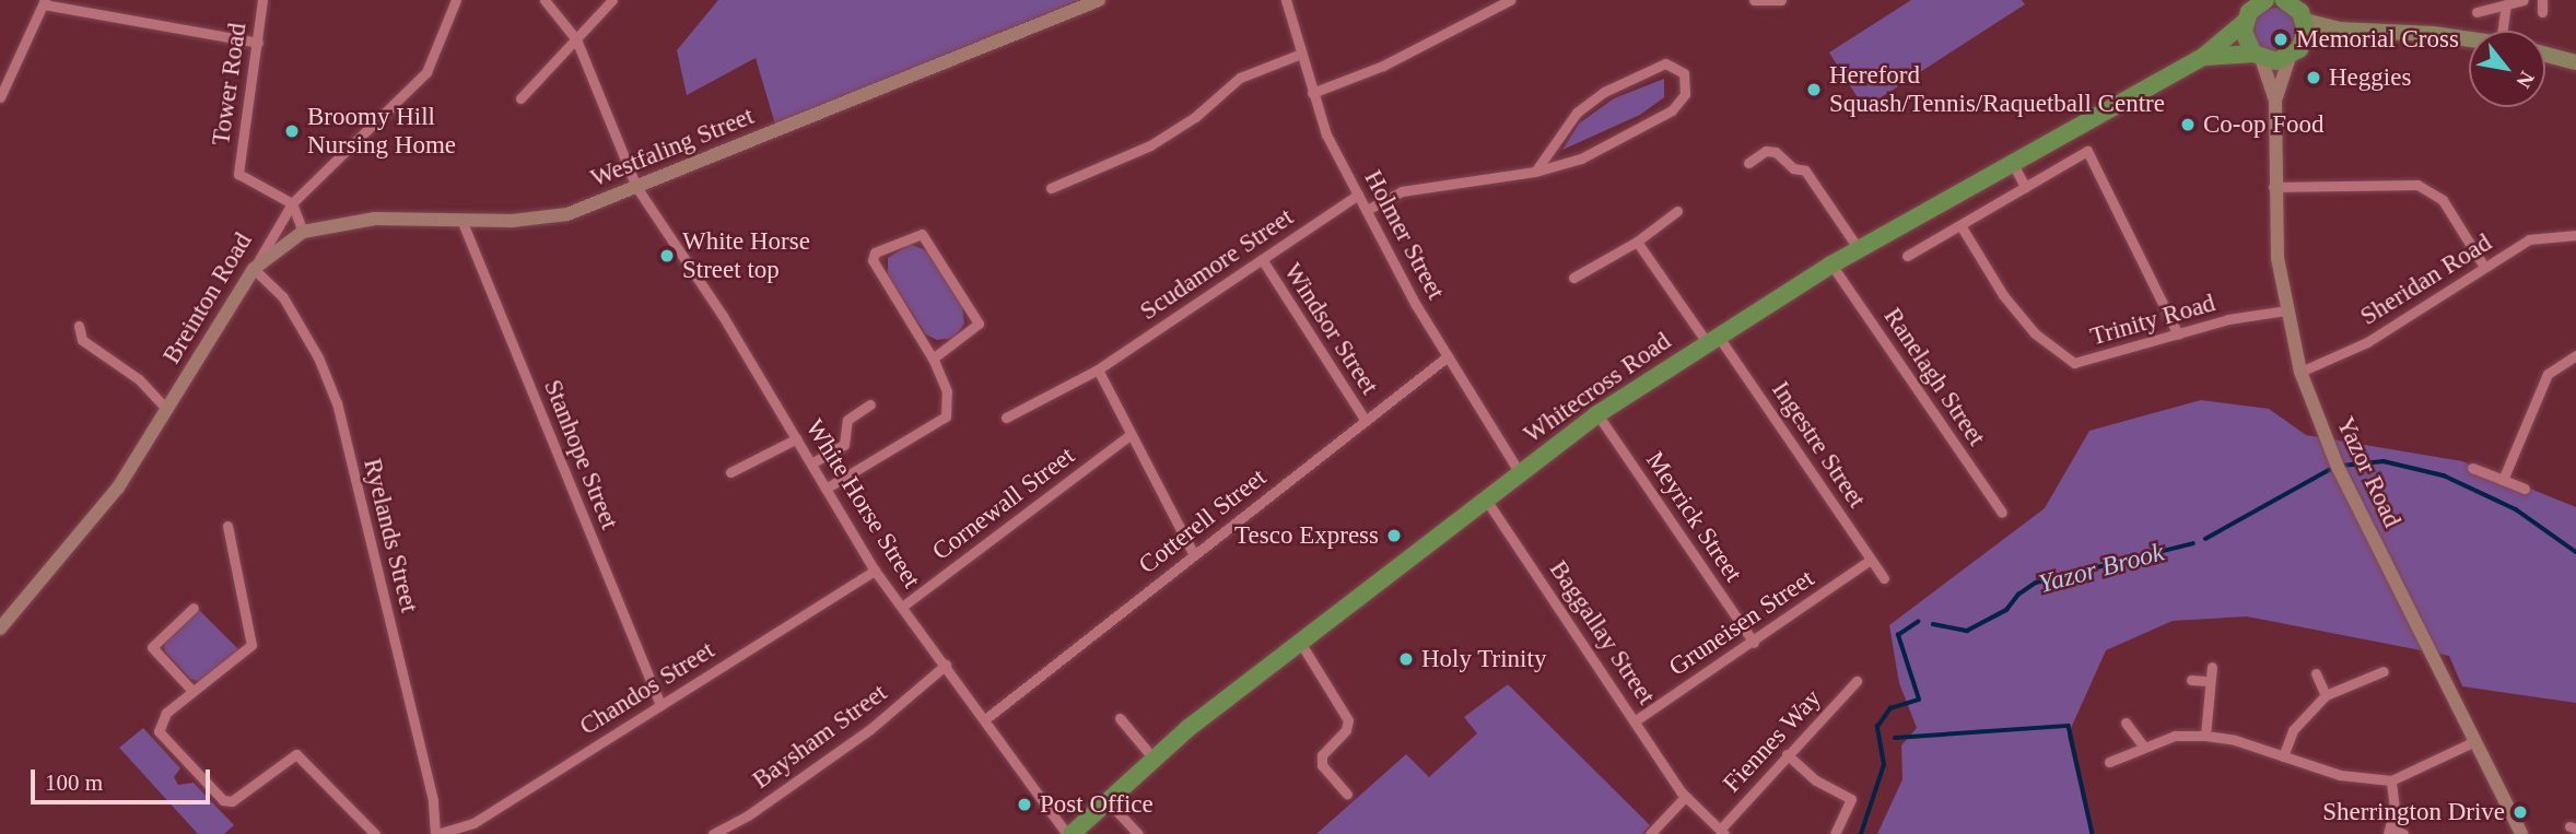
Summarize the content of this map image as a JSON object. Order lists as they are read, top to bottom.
{
  "streets": {
    "highway": ["Whitecross Road"],
    "street": [
      "Tower Road",
      "Westfaling Street",
      "Holmer Street",
      "Scudamore Street",
      "Sheridan Road",
      "Breinton Road",
      "Trinity Road",
      "Windsor Street",
      "Ranelagh Street",
      "Ingestre Street",
      "Stanhope Street",
      "Yazor Road",
      "White Horse Street",
      "Cornewall Street",
      "Meyrick Street",
      "Cotterell Street",
      "Ryelands Street",
      "Gruneisen Street",
      "Baggallay Street",
      "Chandos Street",
      "Baysham Street",
      "Fiennes Way"
    ]
  },
  "crossings": [
    ["Tower Road", "Breinton Road"],
    ["Westfaling Street", "Breinton Road"],
    ["Westfaling Street", "Stanhope Street"],
    ["Westfaling Street", "White Horse Street"],
    ["Westfaling Street", "Ryelands Street"],
    ["Holmer Street", "Scudamore Street"],
    ["Holmer Street", "Whitecross Road"],
    ["Holmer Street", "Cotterell Street"],
    ["Scudamore Street", "Windsor Street"],
    ["Sheridan Road", "Yazor Road"],
    ["Breinton Road", "Ryelands Street"],
    ["Trinity Road", "Yazor Road"],
    ["Windsor Street", "Cotterell Street"],
    ["Ranelagh Street", "Whitecross Road"],
    ["Whitecross Road", "Ingestre Street"],
    ["Whitecross Road", "Yazor Road"],
    ["Whitecross Road", "White Horse Street"],
    ["Whitecross Road", "Meyrick Street"],
    ["Whitecross Road", "Baggallay Street"],
    ["Ingestre Street", "Gruneisen Street"],
    ["Stanhope Street", "Chandos Street"],
    ["White Horse Street", "Cornewall Street"],
    ["White Horse Street", "Cotterell Street"],
    ["White Horse Street", "Chandos Street"],
    ["White Horse Street", "Baysham Street"],
    ["Meyrick Street", "Gruneisen Street"],
    ["Ryelands Street", "Chandos Street"],
    ["Gruneisen Street", "Baggallay Street"],
    ["Baggallay Street", "Fiennes Way"]
  ],
  "water": ["Yazor Brook"],
  "places": [
    "Memorial Cross",
    "Heggies",
    "Hereford Squash/Tennis/Raquetball Centre",
    "Co-op Food",
    "Broomy Hill Nursing Home",
    "White Horse Street top",
    "Tesco Express",
    "Holy Trinity",
    "Post Office",
    "Sherrington Drive"
  ],
  "scale_bar": "100 m",
  "north": "bottom right"
}
